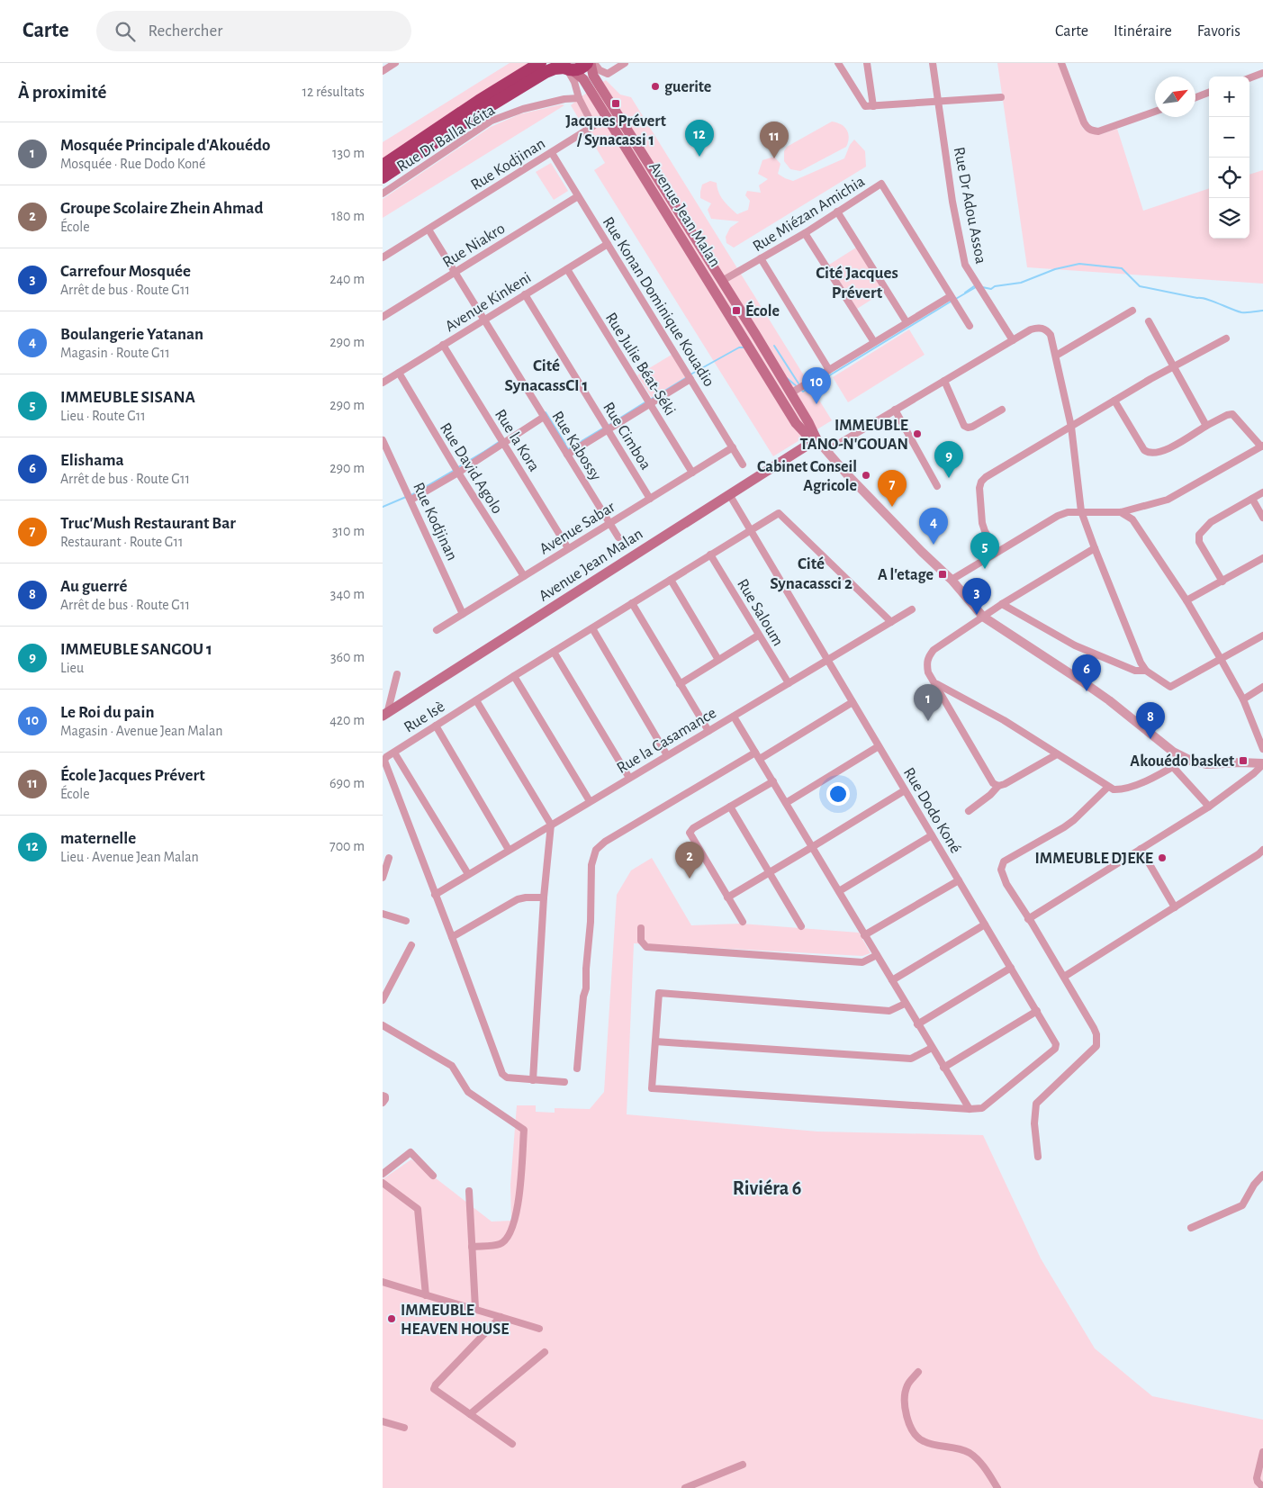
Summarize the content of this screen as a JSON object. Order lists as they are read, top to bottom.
{
  "streets": {
    "main road": ["Avenue Jean Malan"],
    "street": [
      "Rue Dr Balla Kéita",
      "Rue Kodjinan",
      "Rue Dr Adou Assoa",
      "Rue Miézan Amichia",
      "Rue Niakro",
      "Avenue Kinkeni",
      "Rue Konan Dominique Kouadio",
      "Rue Julie Béat-Séki",
      "Rue Cimboa",
      "Rue la Kora",
      "Rue Kabossy",
      "Rue David Agolo",
      "Avenue Sabar",
      "Rue Saloum",
      "Rue Isè",
      "Rue la Casamance",
      "Rue Dodo Koné"
    ]
  },
  "crossings": [
    ["Rue Dr Balla Kéita", "Rue Kodjinan"],
    ["Rue Kodjinan", "Avenue Jean Malan"],
    ["Rue Kodjinan", "Rue Konan Dominique Kouadio"],
    ["Rue Kodjinan", "Rue Kabossy"],
    ["Rue Kodjinan", "Avenue Sabar"],
    ["Rue Miézan Amichia", "Avenue Jean Malan"],
    ["Avenue Jean Malan", "Rue Dodo Koné"],
    ["Rue Niakro", "Rue Konan Dominique Kouadio"],
    ["Rue Niakro", "Rue Kabossy"],
    ["Avenue Kinkeni", "Rue Konan Dominique Kouadio"],
    ["Avenue Kinkeni", "Rue Julie Béat-Séki"],
    ["Avenue Kinkeni", "Rue Cimboa"],
    ["Avenue Kinkeni", "Rue la Kora"],
    ["Avenue Kinkeni", "Rue Kabossy"],
    ["Avenue Kinkeni", "Rue David Agolo"],
    ["Rue Konan Dominique Kouadio", "Avenue Sabar"],
    ["Rue Julie Béat-Séki", "Avenue Sabar"],
    ["Rue Cimboa", "Avenue Sabar"],
    ["Rue la Kora", "Avenue Sabar"],
    ["Rue Kabossy", "Avenue Sabar"],
    ["Rue David Agolo", "Avenue Sabar"],
    ["Rue Saloum", "Rue Isè"],
    ["Rue Saloum", "Rue la Casamance"],
    ["Rue Isè", "Rue la Casamance"],
    ["Rue Isè", "Rue Dodo Koné"],
    ["Rue la Casamance", "Rue Dodo Koné"]
  ],
  "districts": [
    "Cité Jacques Prévert",
    "Cité SynacassCI 1",
    "Cité Synacassci 2",
    "Riviéra 6"
  ],
  "places": {
    "other": [
      "guerite",
      "IMMEUBLE TANO-N'GOUAN",
      "Cabinet Conseil Agricole",
      "IMMEUBLE DJEKE",
      "IMMEUBLE HEAVEN HOUSE"
    ],
    "transit": [
      "Jacques Prévert / Synacassi 1",
      "École",
      "A l'etage",
      "Akouédo basket"
    ]
  },
  "north": "top right",
  "page": {
    "header": "Carte",
    "search": "Rechercher",
    "nav": ["Carte", "Itinéraire", "Favoris"],
    "heading": ["À proximité", "12 résultats"],
    "map_buttons": ["+", "−"],
    "pins": [
      "12",
      "11",
      "10",
      "9",
      "7",
      "4",
      "5",
      "3",
      "6",
      "1",
      "8",
      "2"
    ],
    "list": [
      {
        "mark": "1",
        "name": "Mosquée Principale d'Akouédo",
        "note": "Mosquée · Rue Dodo Koné",
        "value": "130 m"
      },
      {
        "mark": "2",
        "name": "Groupe Scolaire Zhein Ahmad",
        "note": "École",
        "value": "180 m"
      },
      {
        "mark": "3",
        "name": "Carrefour Mosquée",
        "note": "Arrêt de bus · Route G11",
        "value": "240 m"
      },
      {
        "mark": "4",
        "name": "Boulangerie Yatanan",
        "note": "Magasin · Route G11",
        "value": "290 m"
      },
      {
        "mark": "5",
        "name": "IMMEUBLE SISANA",
        "note": "Lieu · Route G11",
        "value": "290 m"
      },
      {
        "mark": "6",
        "name": "Elishama",
        "note": "Arrêt de bus · Route G11",
        "value": "290 m"
      },
      {
        "mark": "7",
        "name": "Truc'Mush Restaurant Bar",
        "note": "Restaurant · Route G11",
        "value": "310 m"
      },
      {
        "mark": "8",
        "name": "Au guerré",
        "note": "Arrêt de bus · Route G11",
        "value": "340 m"
      },
      {
        "mark": "9",
        "name": "IMMEUBLE SANGOU 1",
        "note": "Lieu",
        "value": "360 m"
      },
      {
        "mark": "10",
        "name": "Le Roi du pain",
        "note": "Magasin · Avenue Jean Malan",
        "value": "420 m"
      },
      {
        "mark": "11",
        "name": "École Jacques Prévert",
        "note": "École",
        "value": "690 m"
      },
      {
        "mark": "12",
        "name": "maternelle",
        "note": "Lieu · Avenue Jean Malan",
        "value": "700 m"
      }
    ]
  }
}
